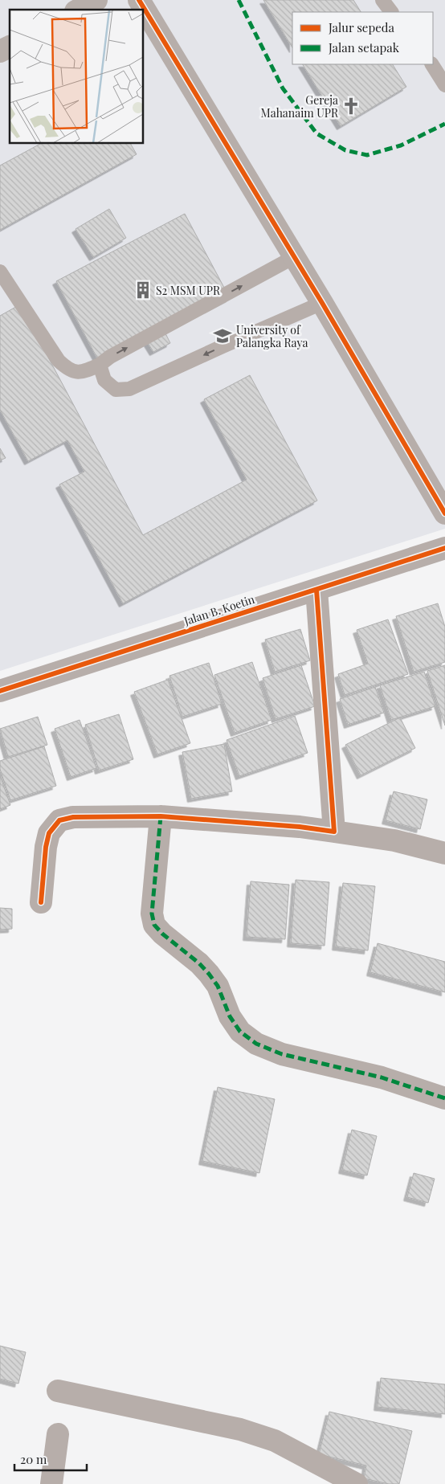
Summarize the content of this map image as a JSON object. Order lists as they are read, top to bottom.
{
  "streets": {
    "street": ["Jalan B. Koetin"]
  },
  "places": {
    "church": ["Gereja Mahanaim UPR"],
    "building": ["S2 MSM UPR"],
    "school or university": ["University of Palangka Raya"]
  },
  "legend": ["Jalur sepeda", "Jalan setapak"],
  "scale_bar": "20 m"
}
